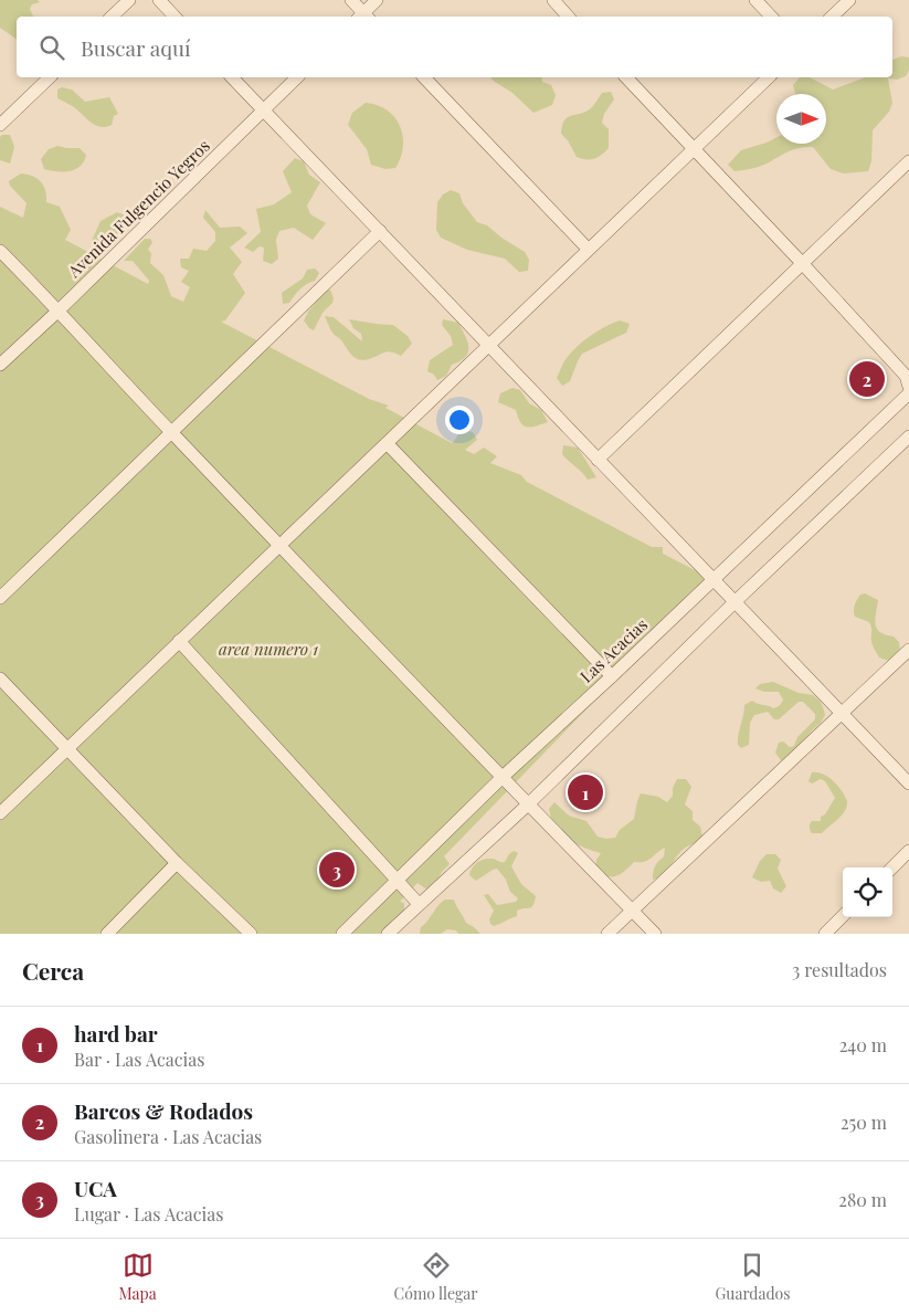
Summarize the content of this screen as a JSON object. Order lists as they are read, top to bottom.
{
  "streets": {
    "street": ["Avenida Fulgencio Yegros", "Las Acacias"]
  },
  "parks": ["area numero 1"],
  "north": "right",
  "page": {
    "search": "Buscar aquí",
    "pins": ["2", "1", "3"],
    "heading": ["Cerca", "3 resultados"],
    "list": [
      {
        "mark": "1",
        "name": "hard bar",
        "note": "Bar · Las Acacias",
        "value": "240 m"
      },
      {
        "mark": "2",
        "name": "Barcos & Rodados",
        "note": "Gasolinera · Las Acacias",
        "value": "250 m"
      },
      {
        "mark": "3",
        "name": "UCA",
        "note": "Lugar · Las Acacias",
        "value": "280 m"
      }
    ],
    "nav": ["Mapa", "Cómo llegar", "Guardados"]
  }
}
